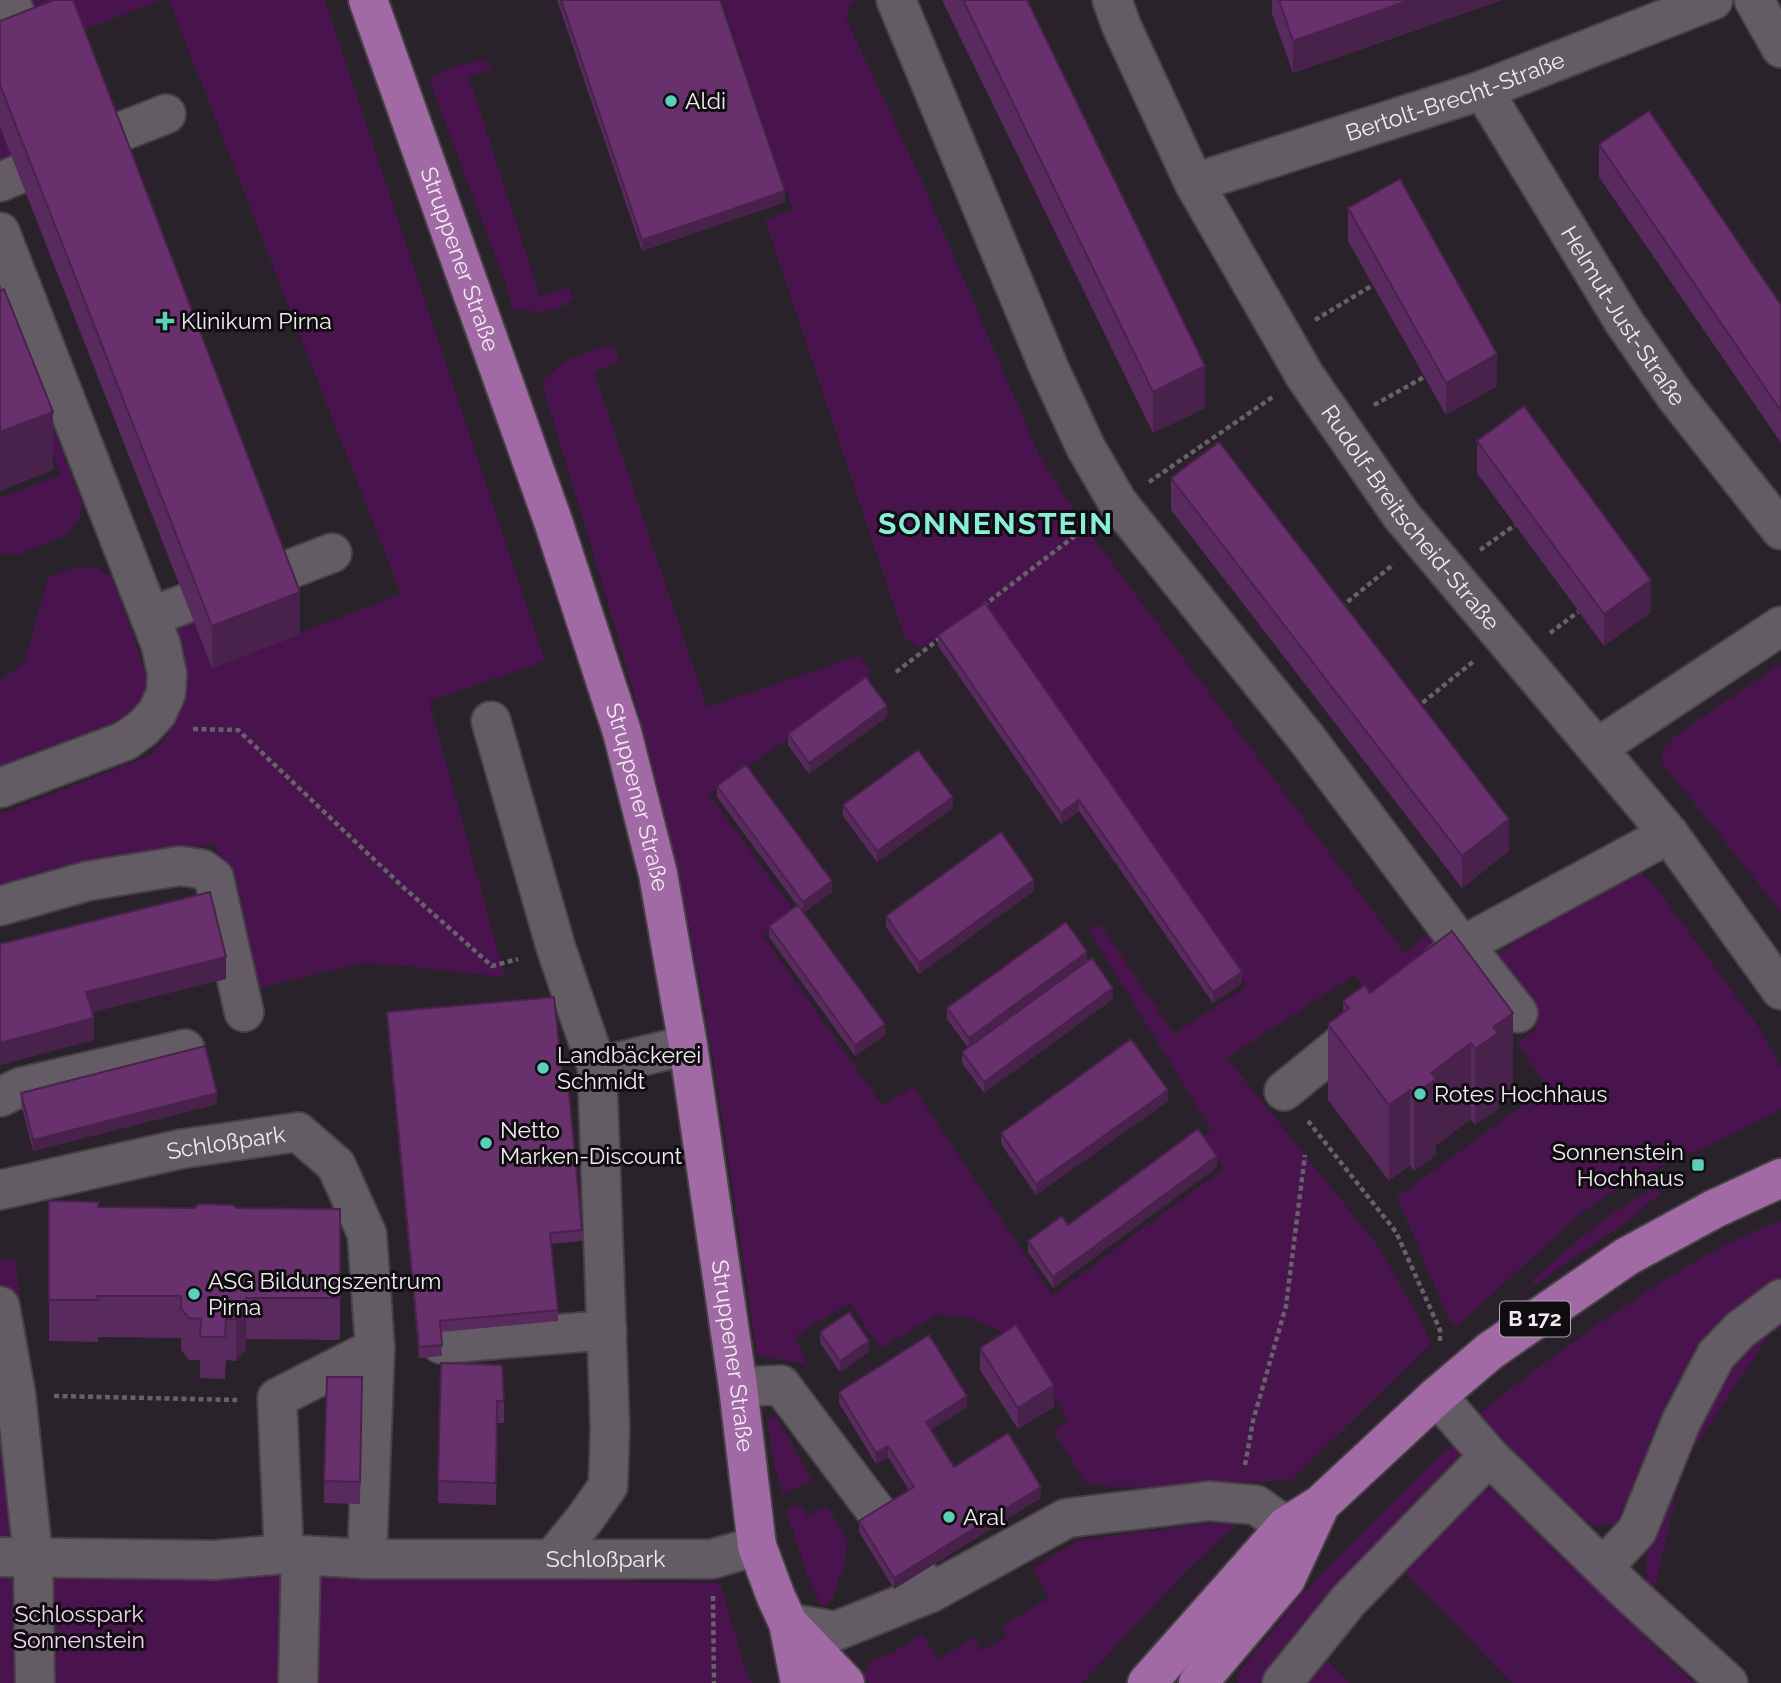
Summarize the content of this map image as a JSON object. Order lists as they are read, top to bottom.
{
  "streets": {
    "main road": ["Struppener Straße", "B 172"],
    "street": [
      "Bertolt-Brecht-Straße",
      "Helmut-Just-Straße",
      "Rudolf-Breitscheid-Straße",
      "Schloßpark"
    ]
  },
  "crossings": [
    ["Bertolt-Brecht-Straße", "Helmut-Just-Straße"],
    ["Bertolt-Brecht-Straße", "Rudolf-Breitscheid-Straße"],
    ["Struppener Straße", "Schloßpark"]
  ],
  "districts": ["SONNENSTEIN"],
  "parks": ["Schlosspark Sonnenstein"],
  "places": {
    "other": [
      "Aldi",
      "Landbäckerei Schmidt",
      "Rotes Hochhaus",
      "Netto Marken-Discount",
      "ASG Bildungszentrum Pirna",
      "Aral"
    ],
    "health": ["Klinikum Pirna"],
    "transit": ["Sonnenstein Hochhaus"]
  }
}
